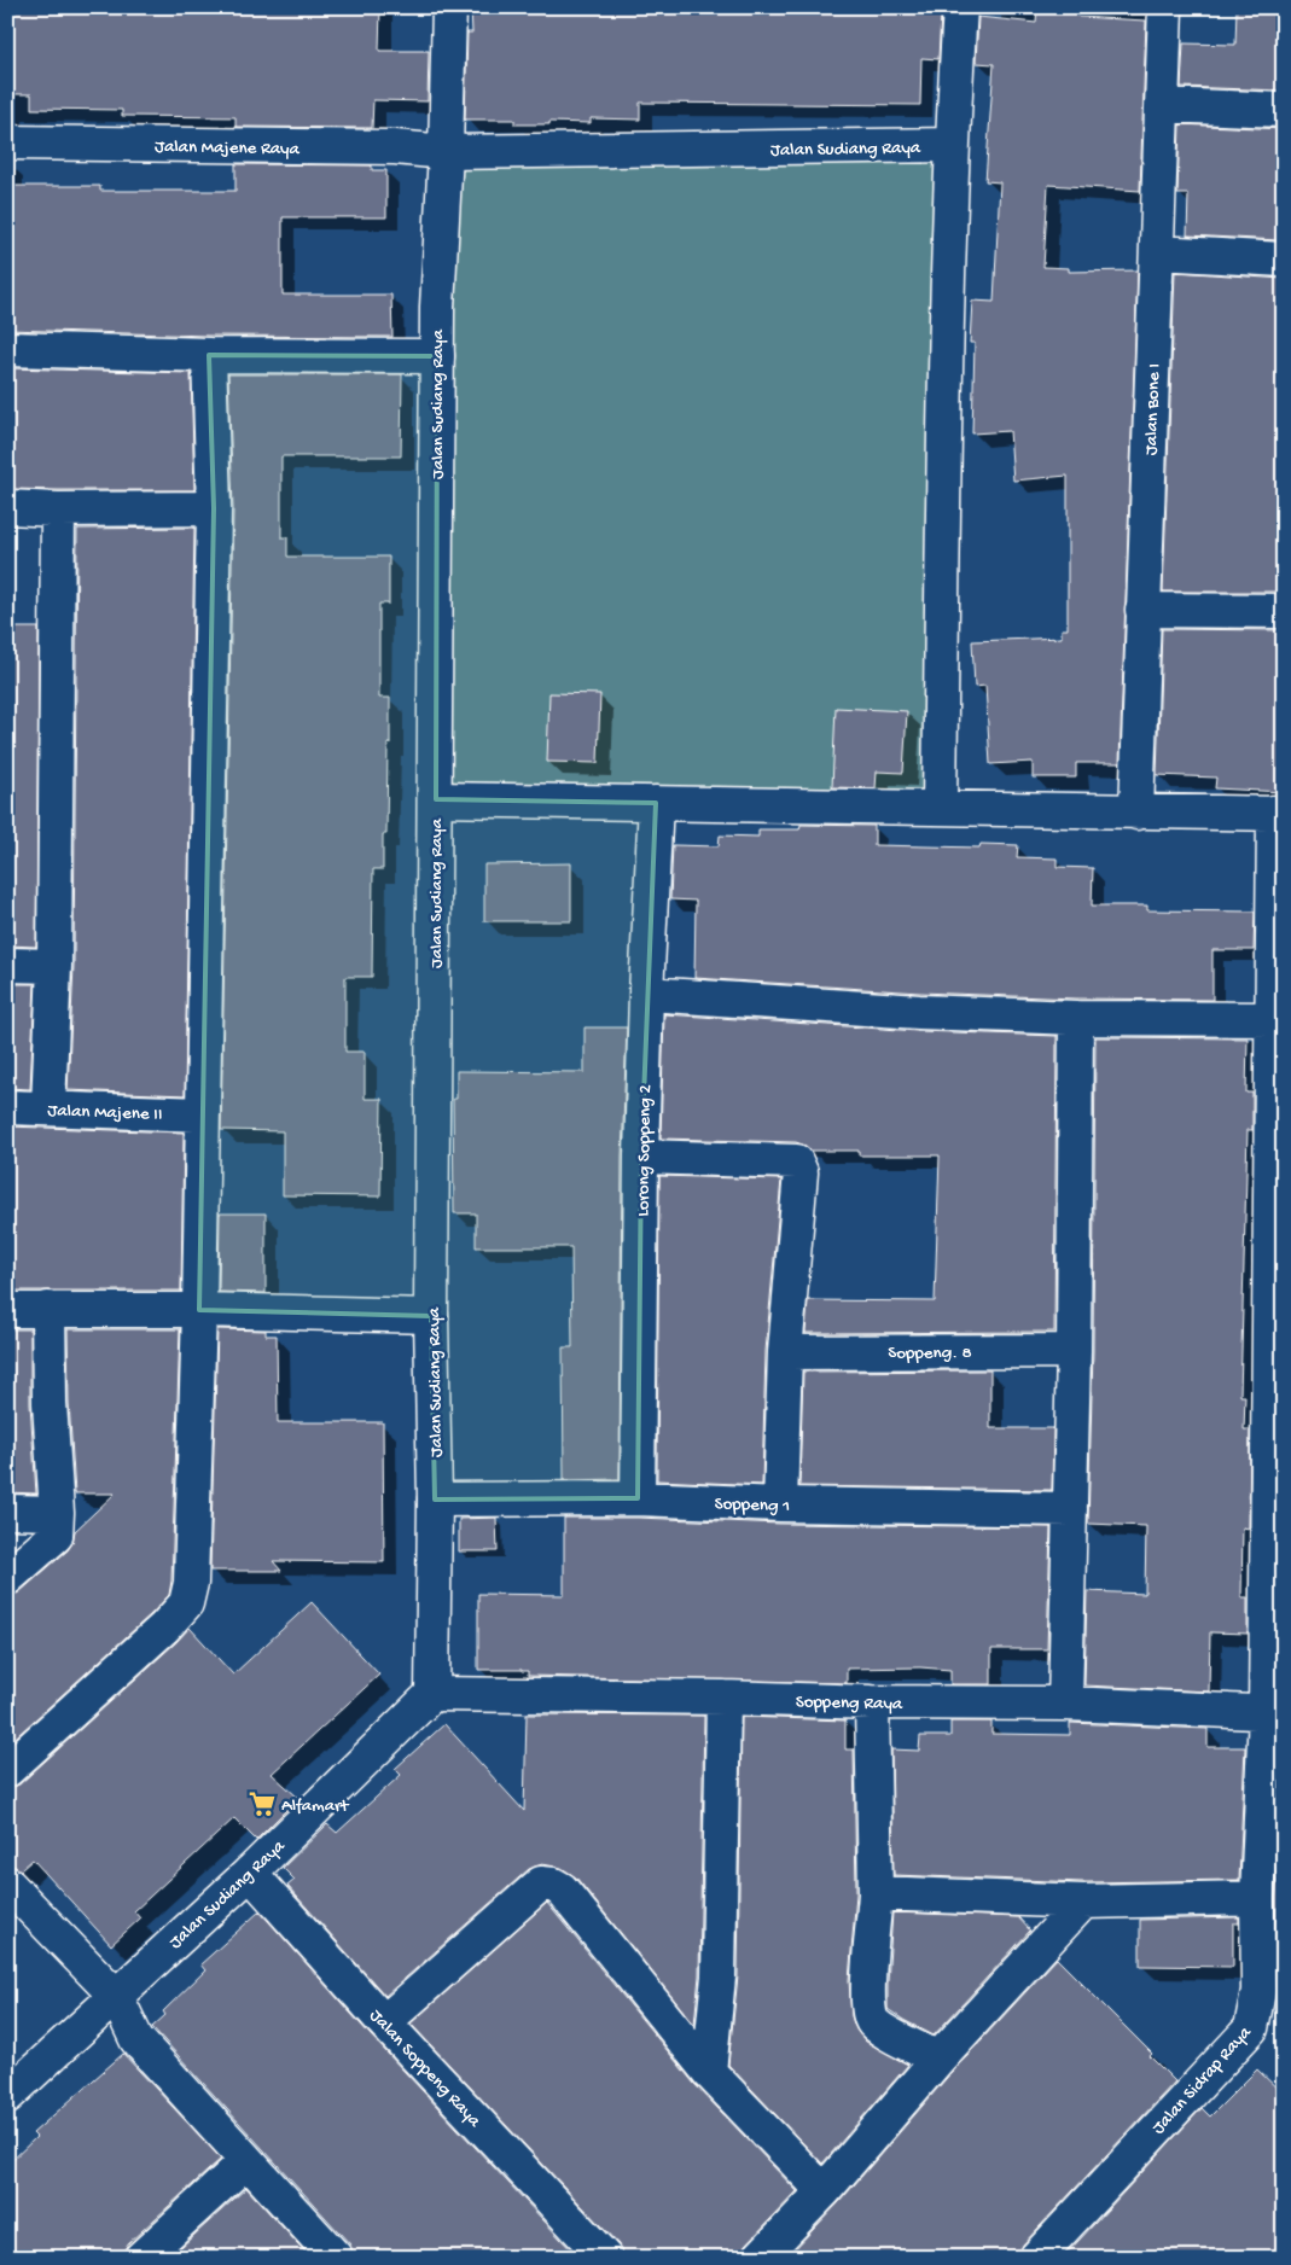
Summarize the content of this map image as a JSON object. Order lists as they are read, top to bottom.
{
  "streets": {
    "street": [
      "Jalan Majene Raya",
      "Jalan Sudiang Raya",
      "Jalan Bone I",
      "Jalan Majene II",
      "Lorong Soppeng 2",
      "Soppeng. 8",
      "Soppeng 1",
      "Soppeng Raya",
      "Jalan Soppeng Raya",
      "Jalan Sidrap Raya"
    ]
  },
  "crossings": [
    ["Jalan Majene Raya", "Jalan Sudiang Raya"],
    ["Jalan Sudiang Raya", "Soppeng 1"],
    ["Jalan Sudiang Raya", "Soppeng Raya"],
    ["Jalan Sudiang Raya", "Jalan Soppeng Raya"],
    ["Lorong Soppeng 2", "Soppeng 1"],
    ["Soppeng Raya", "Jalan Sidrap Raya"]
  ],
  "places": {
    "supermarket": ["Alfamart"]
  }
}
